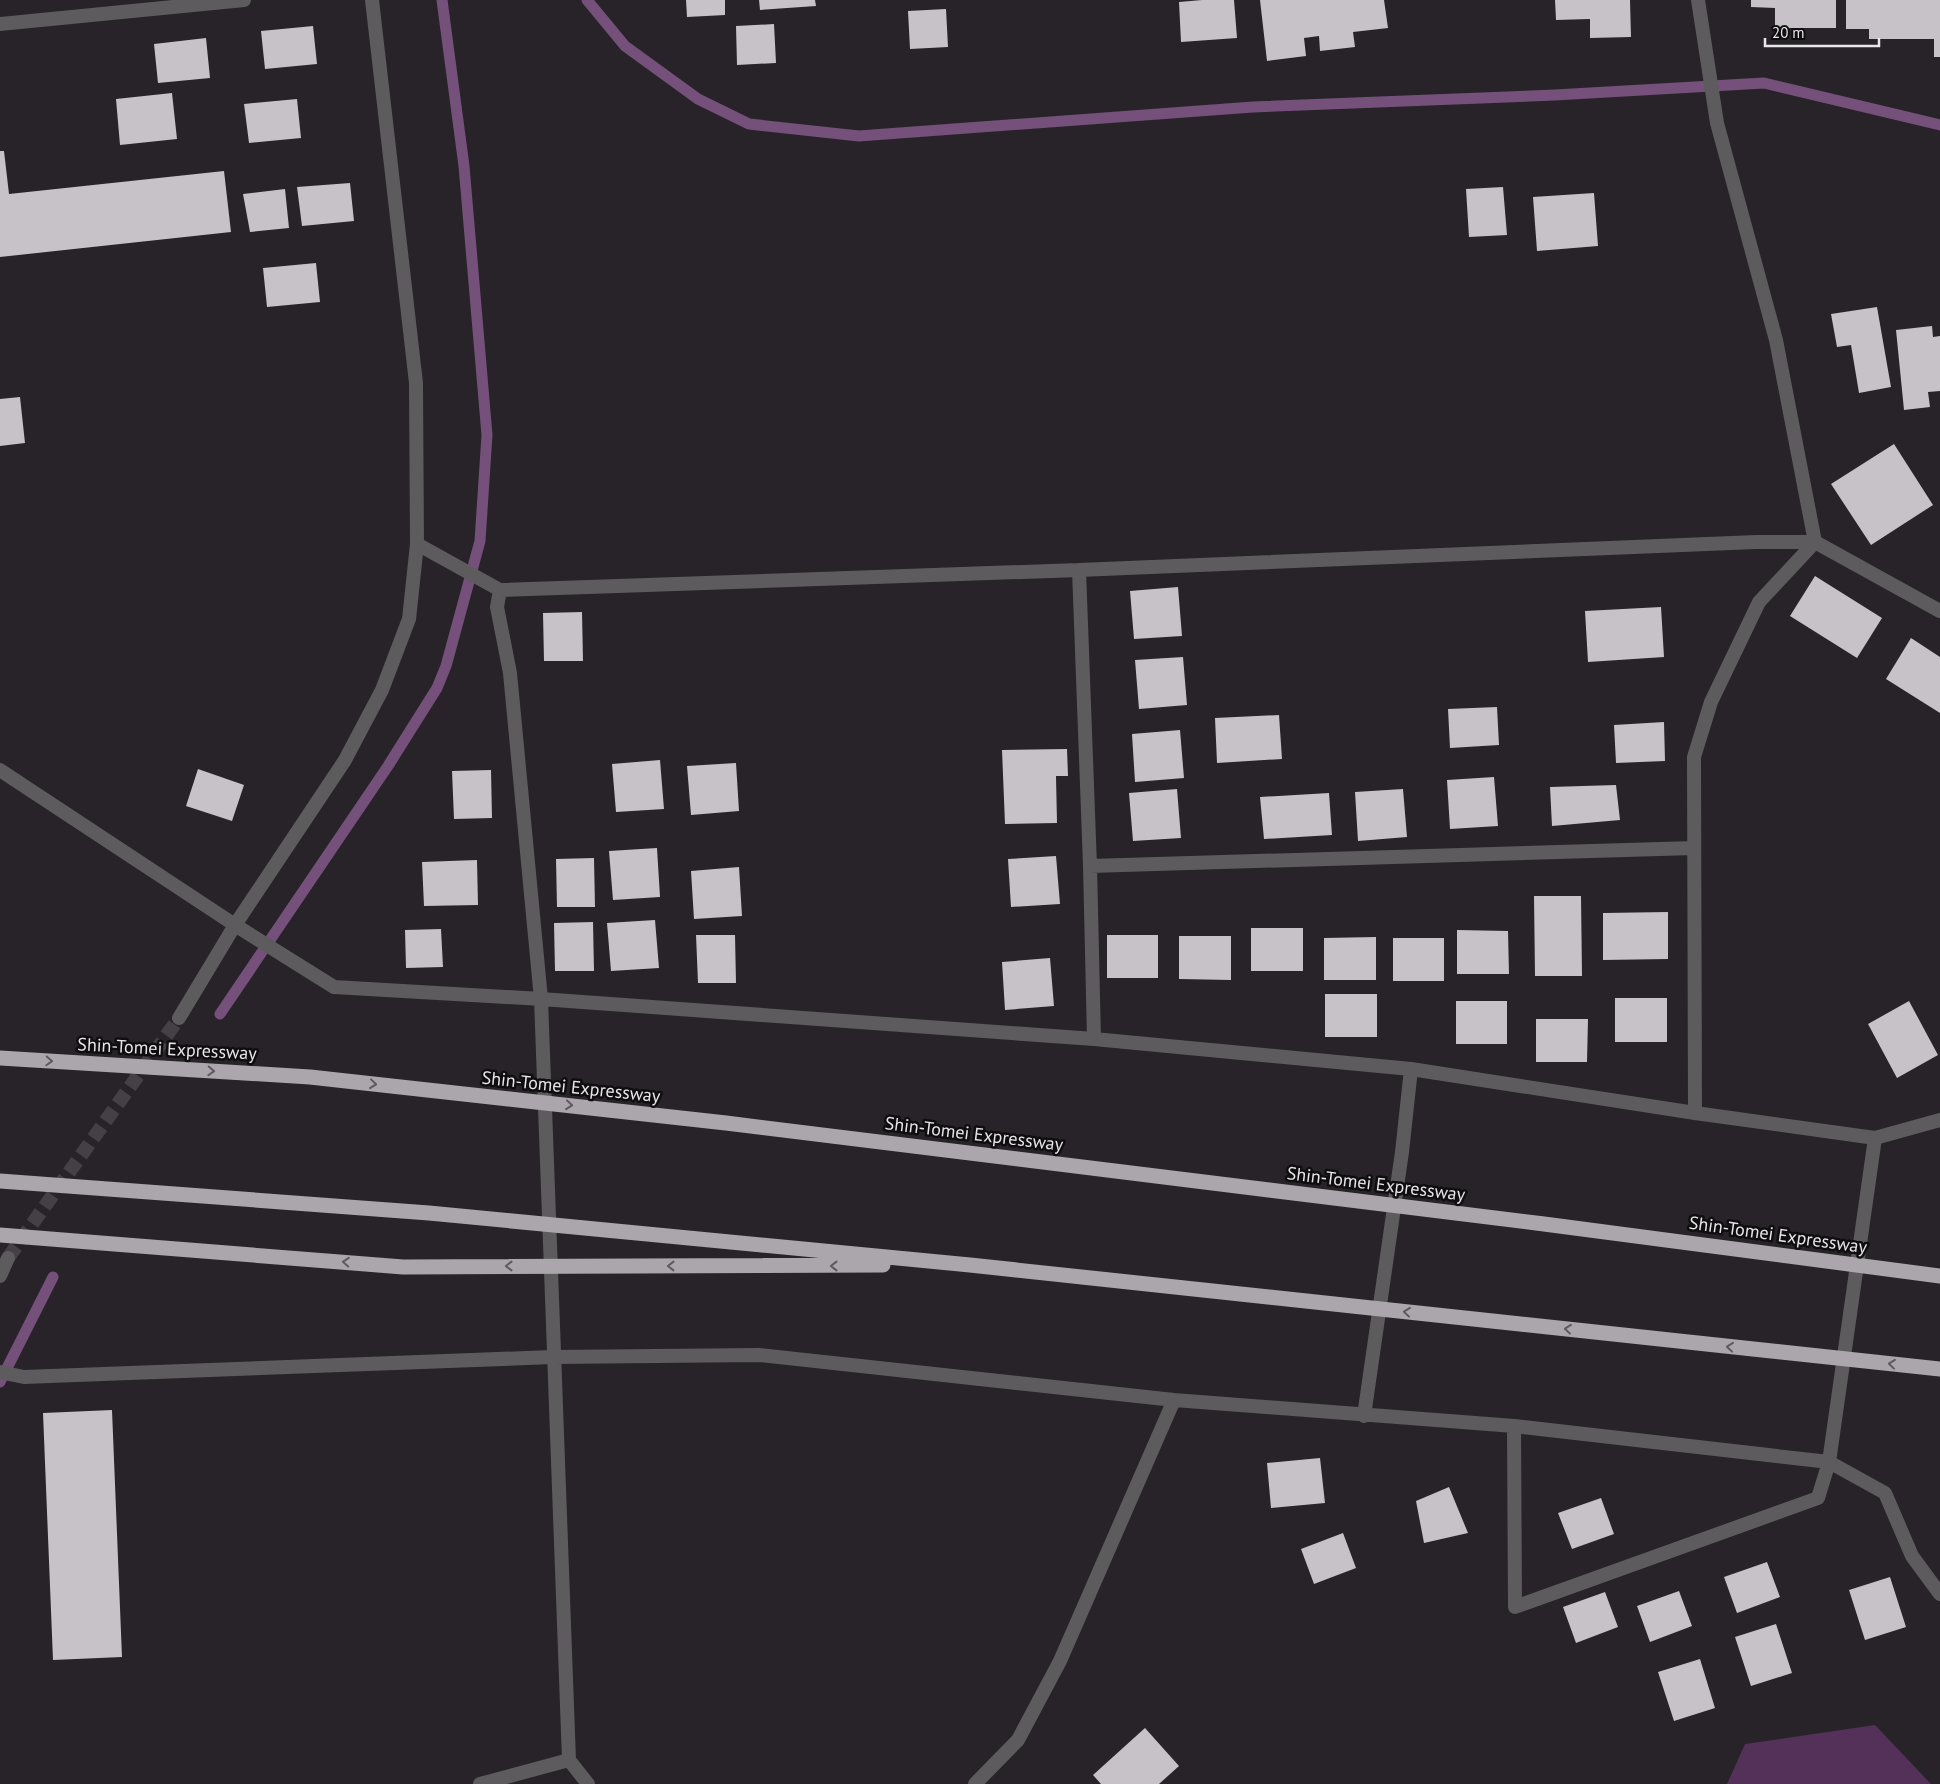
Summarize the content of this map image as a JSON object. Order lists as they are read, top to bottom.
{
  "streets": {
    "highway": ["Shin-Tomei Expressway"]
  },
  "scale_bar": "20 m"
}
